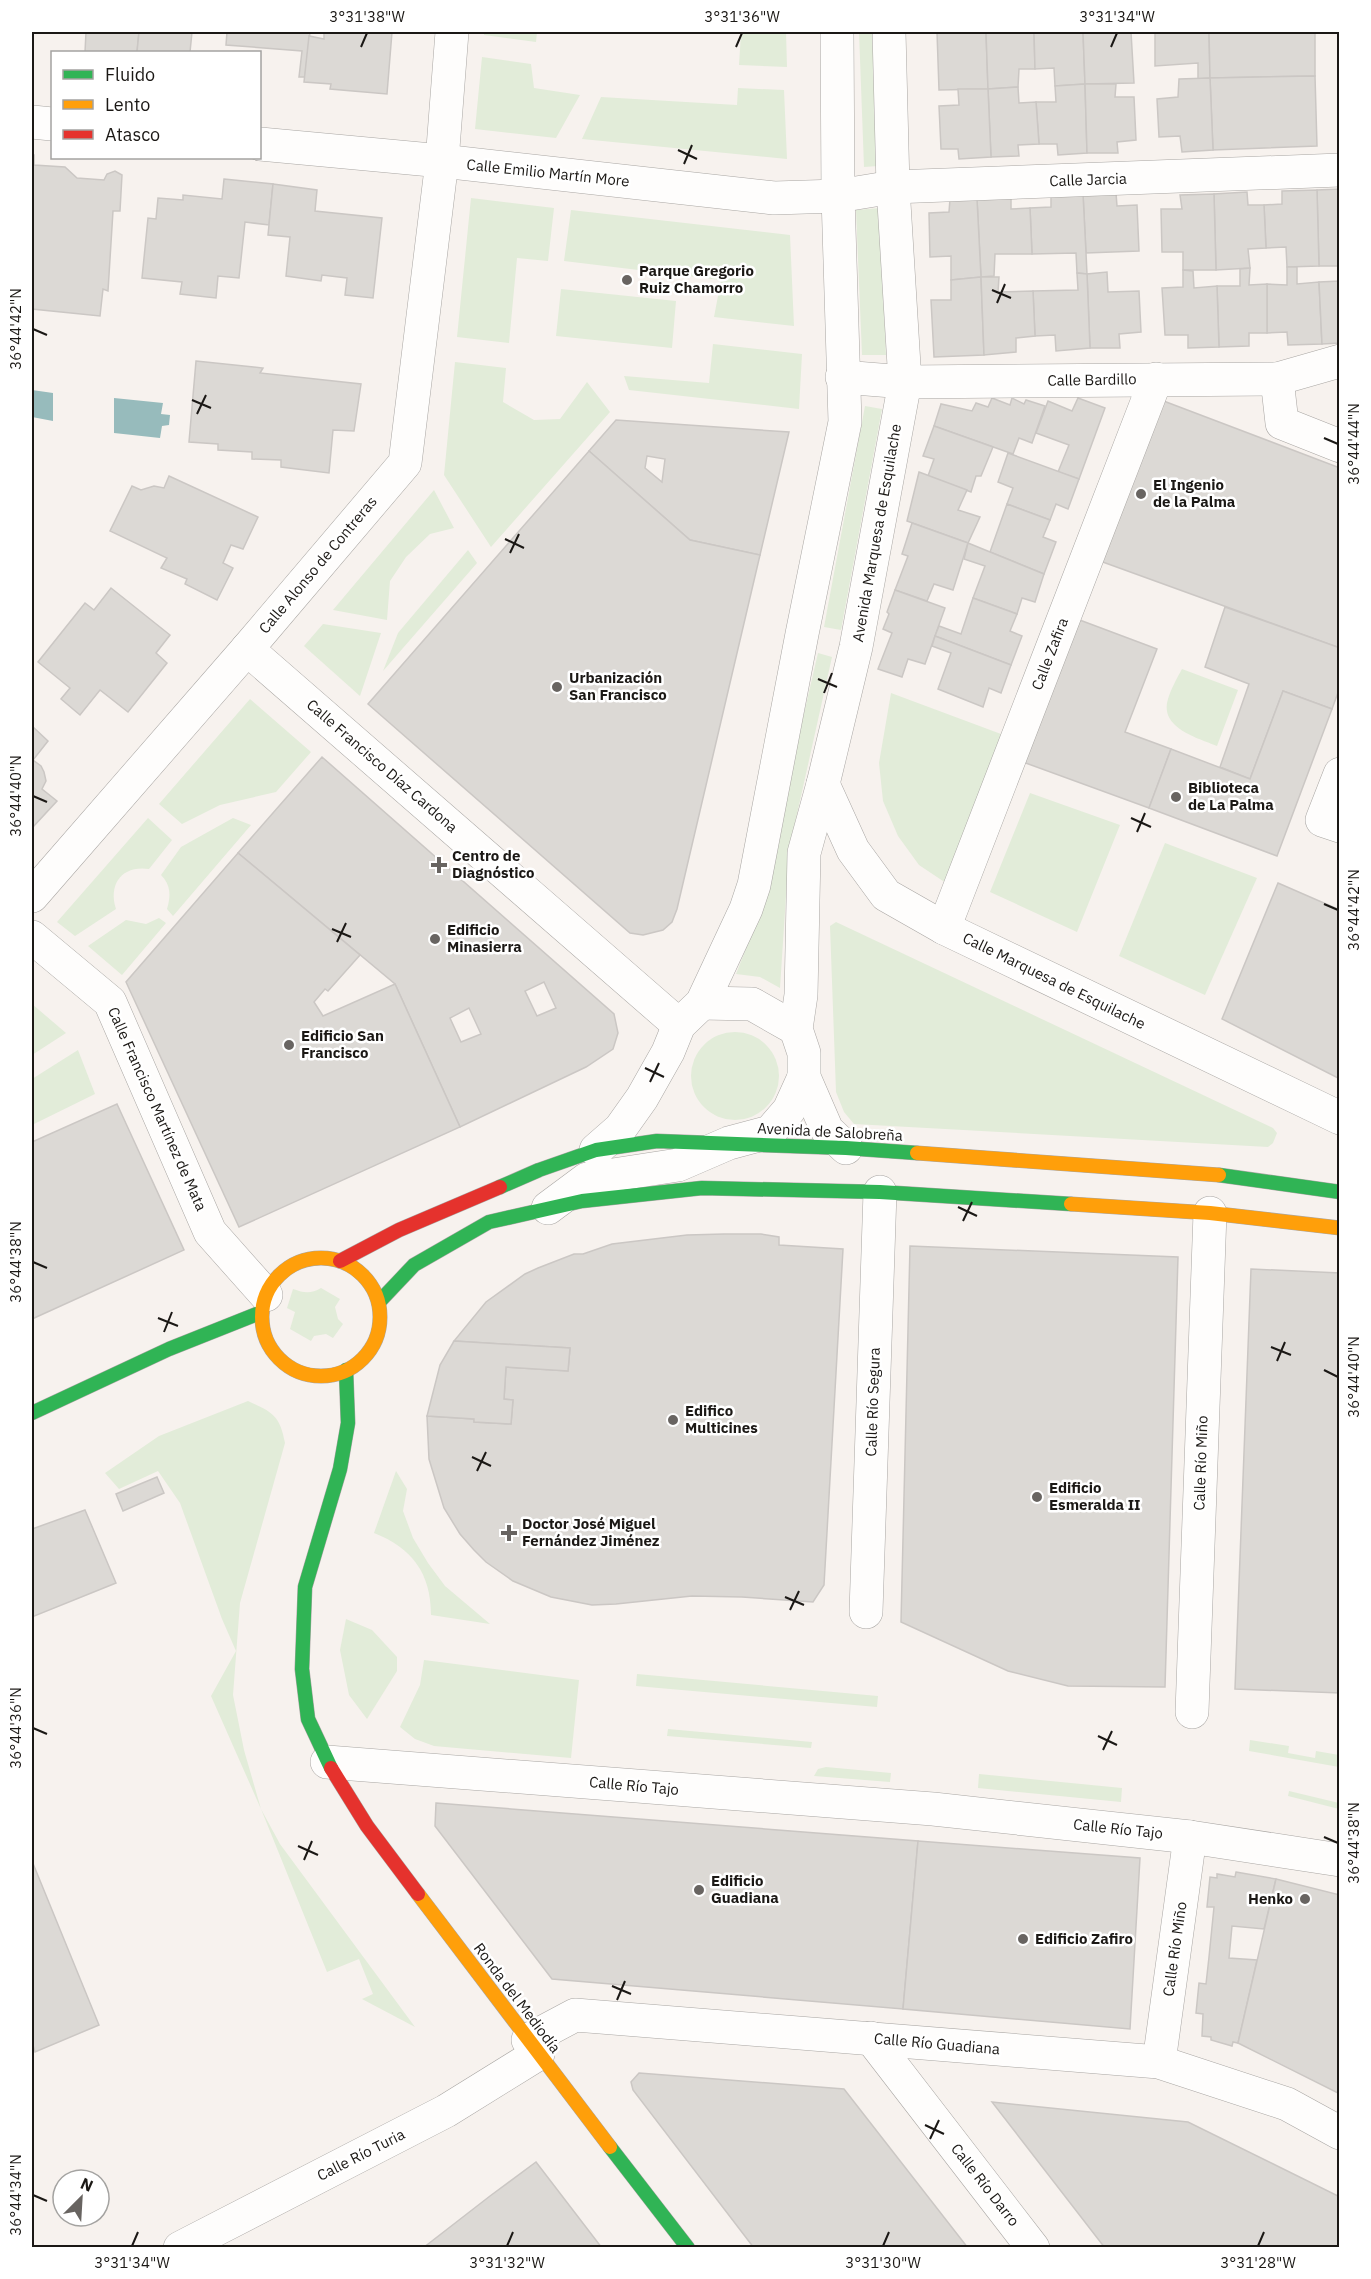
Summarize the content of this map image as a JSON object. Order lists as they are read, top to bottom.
{
  "streets": {
    "main road": ["Avenida de Salobreña", "Ronda del Mediodía"],
    "street": [
      "Calle Emilio Martín More",
      "Calle Jarcia",
      "Calle Bardillo",
      "Avenida Marquesa de Esquilache",
      "Calle Alonso de Contreras",
      "Calle Zafira",
      "Calle Francisco Díaz Cardona",
      "Calle Marquesa de Esquilache",
      "Calle Francisco Martínez de Mata",
      "Calle Río Segura",
      "Calle Río Miño",
      "Calle Río Tajo",
      "Calle Río Guadiana",
      "Calle Río Turia",
      "Calle Río Darro"
    ]
  },
  "crossings": [
    ["Calle Emilio Martín More", "Calle Jarcia"],
    ["Calle Emilio Martín More", "Calle Alonso de Contreras"],
    ["Calle Jarcia", "Avenida Marquesa de Esquilache"],
    ["Calle Bardillo", "Avenida Marquesa de Esquilache"],
    ["Calle Bardillo", "Calle Zafira"],
    ["Avenida Marquesa de Esquilache", "Calle Marquesa de Esquilache"],
    ["Avenida Marquesa de Esquilache", "Avenida de Salobreña"],
    ["Calle Alonso de Contreras", "Calle Francisco Díaz Cardona"],
    ["Calle Zafira", "Calle Marquesa de Esquilache"],
    ["Calle Francisco Martínez de Mata", "Avenida de Salobreña"],
    ["Calle Río Miño", "Calle Río Tajo"],
    ["Calle Río Miño", "Calle Río Guadiana"],
    ["Calle Río Tajo", "Ronda del Mediodía"],
    ["Ronda del Mediodía", "Calle Río Guadiana"],
    ["Ronda del Mediodía", "Calle Río Turia"],
    ["Calle Río Guadiana", "Calle Río Turia"],
    ["Calle Río Guadiana", "Calle Río Darro"]
  ],
  "places": {
    "other": [
      "Parque Gregorio Ruiz Chamorro",
      "El Ingenio de la Palma",
      "Urbanización San Francisco",
      "Biblioteca de La Palma",
      "Edificio Minasierra",
      "Edificio San Francisco",
      "Edifico Multicines",
      "Edificio Esmeralda II",
      "Edificio Guadiana",
      "Henko",
      "Edificio Zafiro"
    ],
    "health": ["Centro de Diagnóstico", "Doctor José Miguel Fernández Jiménez"]
  },
  "legend": ["Fluido", "Lento", "Atasco"],
  "north": "top right",
  "coordinates": [
    "3°31'38\"W",
    "3°31'36\"W",
    "3°31'34\"W",
    "36°44'42\"N",
    "36°44'44\"N",
    "36°44'40\"N",
    "36°44'38\"N",
    "36°44'36\"N",
    "36°44'34\"N",
    "3°31'32\"W",
    "3°31'30\"W",
    "3°31'28\"W"
  ]
}
